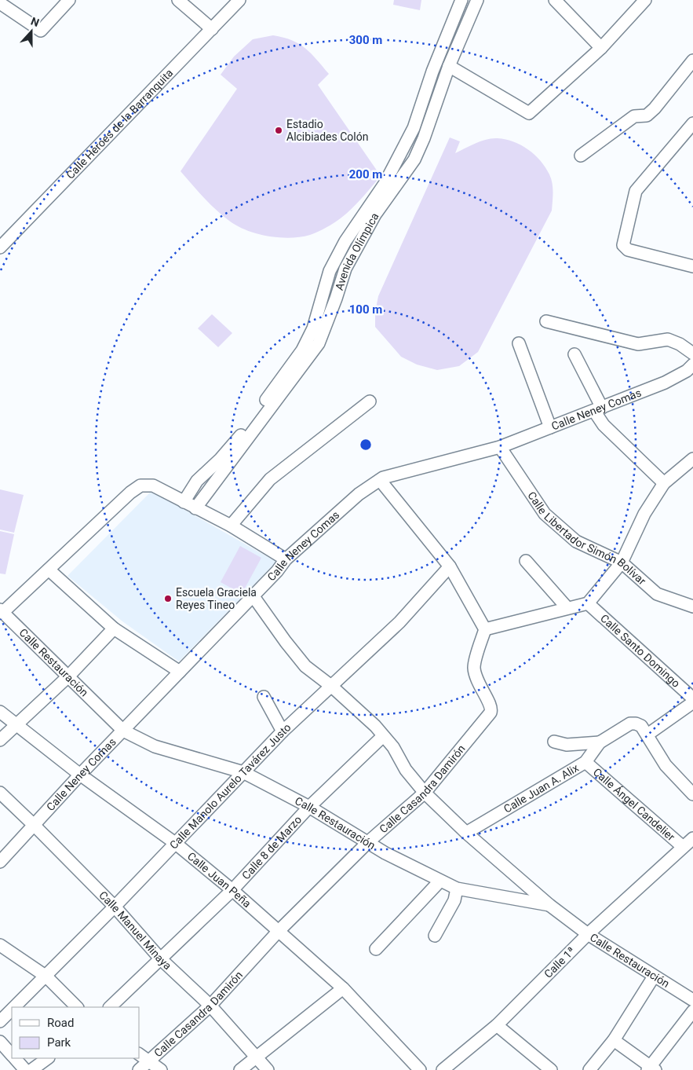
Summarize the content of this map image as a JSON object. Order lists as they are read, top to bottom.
{
  "streets": {
    "street": [
      "Calle Héroes de la Barranquita",
      "Avenida Olímpica",
      "Calle Neney Comas",
      "Calle Libertador Simón Bolívar",
      "Calle Santo Domingo",
      "Calle Restauración",
      "Calle Manolo Aurelo Tavárez Justo",
      "Calle Juan A. Alix",
      "Calle Casandra Damirón",
      "Calle Ángel Candelier",
      "Calle 8 de Marzo",
      "Calle Juan Peña",
      "Calle Manuel Minaya",
      "Calle 1ª"
    ]
  },
  "crossings": [
    ["Calle Neney Comas", "Calle Libertador Simón Bolívar"],
    ["Calle Neney Comas", "Calle Restauración"],
    ["Calle Neney Comas", "Calle Juan Peña"],
    ["Calle Neney Comas", "Calle Manuel Minaya"],
    ["Calle Restauración", "Calle Manolo Aurelo Tavárez Justo"],
    ["Calle Restauración", "Calle Casandra Damirón"],
    ["Calle Restauración", "Calle 8 de Marzo"],
    ["Calle Restauración", "Calle 1ª"],
    ["Calle Manolo Aurelo Tavárez Justo", "Calle Juan Peña"],
    ["Calle Manolo Aurelo Tavárez Justo", "Calle Manuel Minaya"],
    ["Calle Juan A. Alix", "Calle Ángel Candelier"],
    ["Calle Casandra Damirón", "Calle Juan Peña"],
    ["Calle Casandra Damirón", "Calle Manuel Minaya"],
    ["Calle Ángel Candelier", "Calle 1ª"],
    ["Calle 8 de Marzo", "Calle Juan Peña"],
    ["Calle 8 de Marzo", "Calle Manuel Minaya"]
  ],
  "places": ["Estadio Alcibiades Colón", "Escuela Graciela Reyes Tineo"],
  "legend": ["Road", "Park"],
  "north": "top",
  "rings": ["300 m", "200 m", "100 m"]
}
